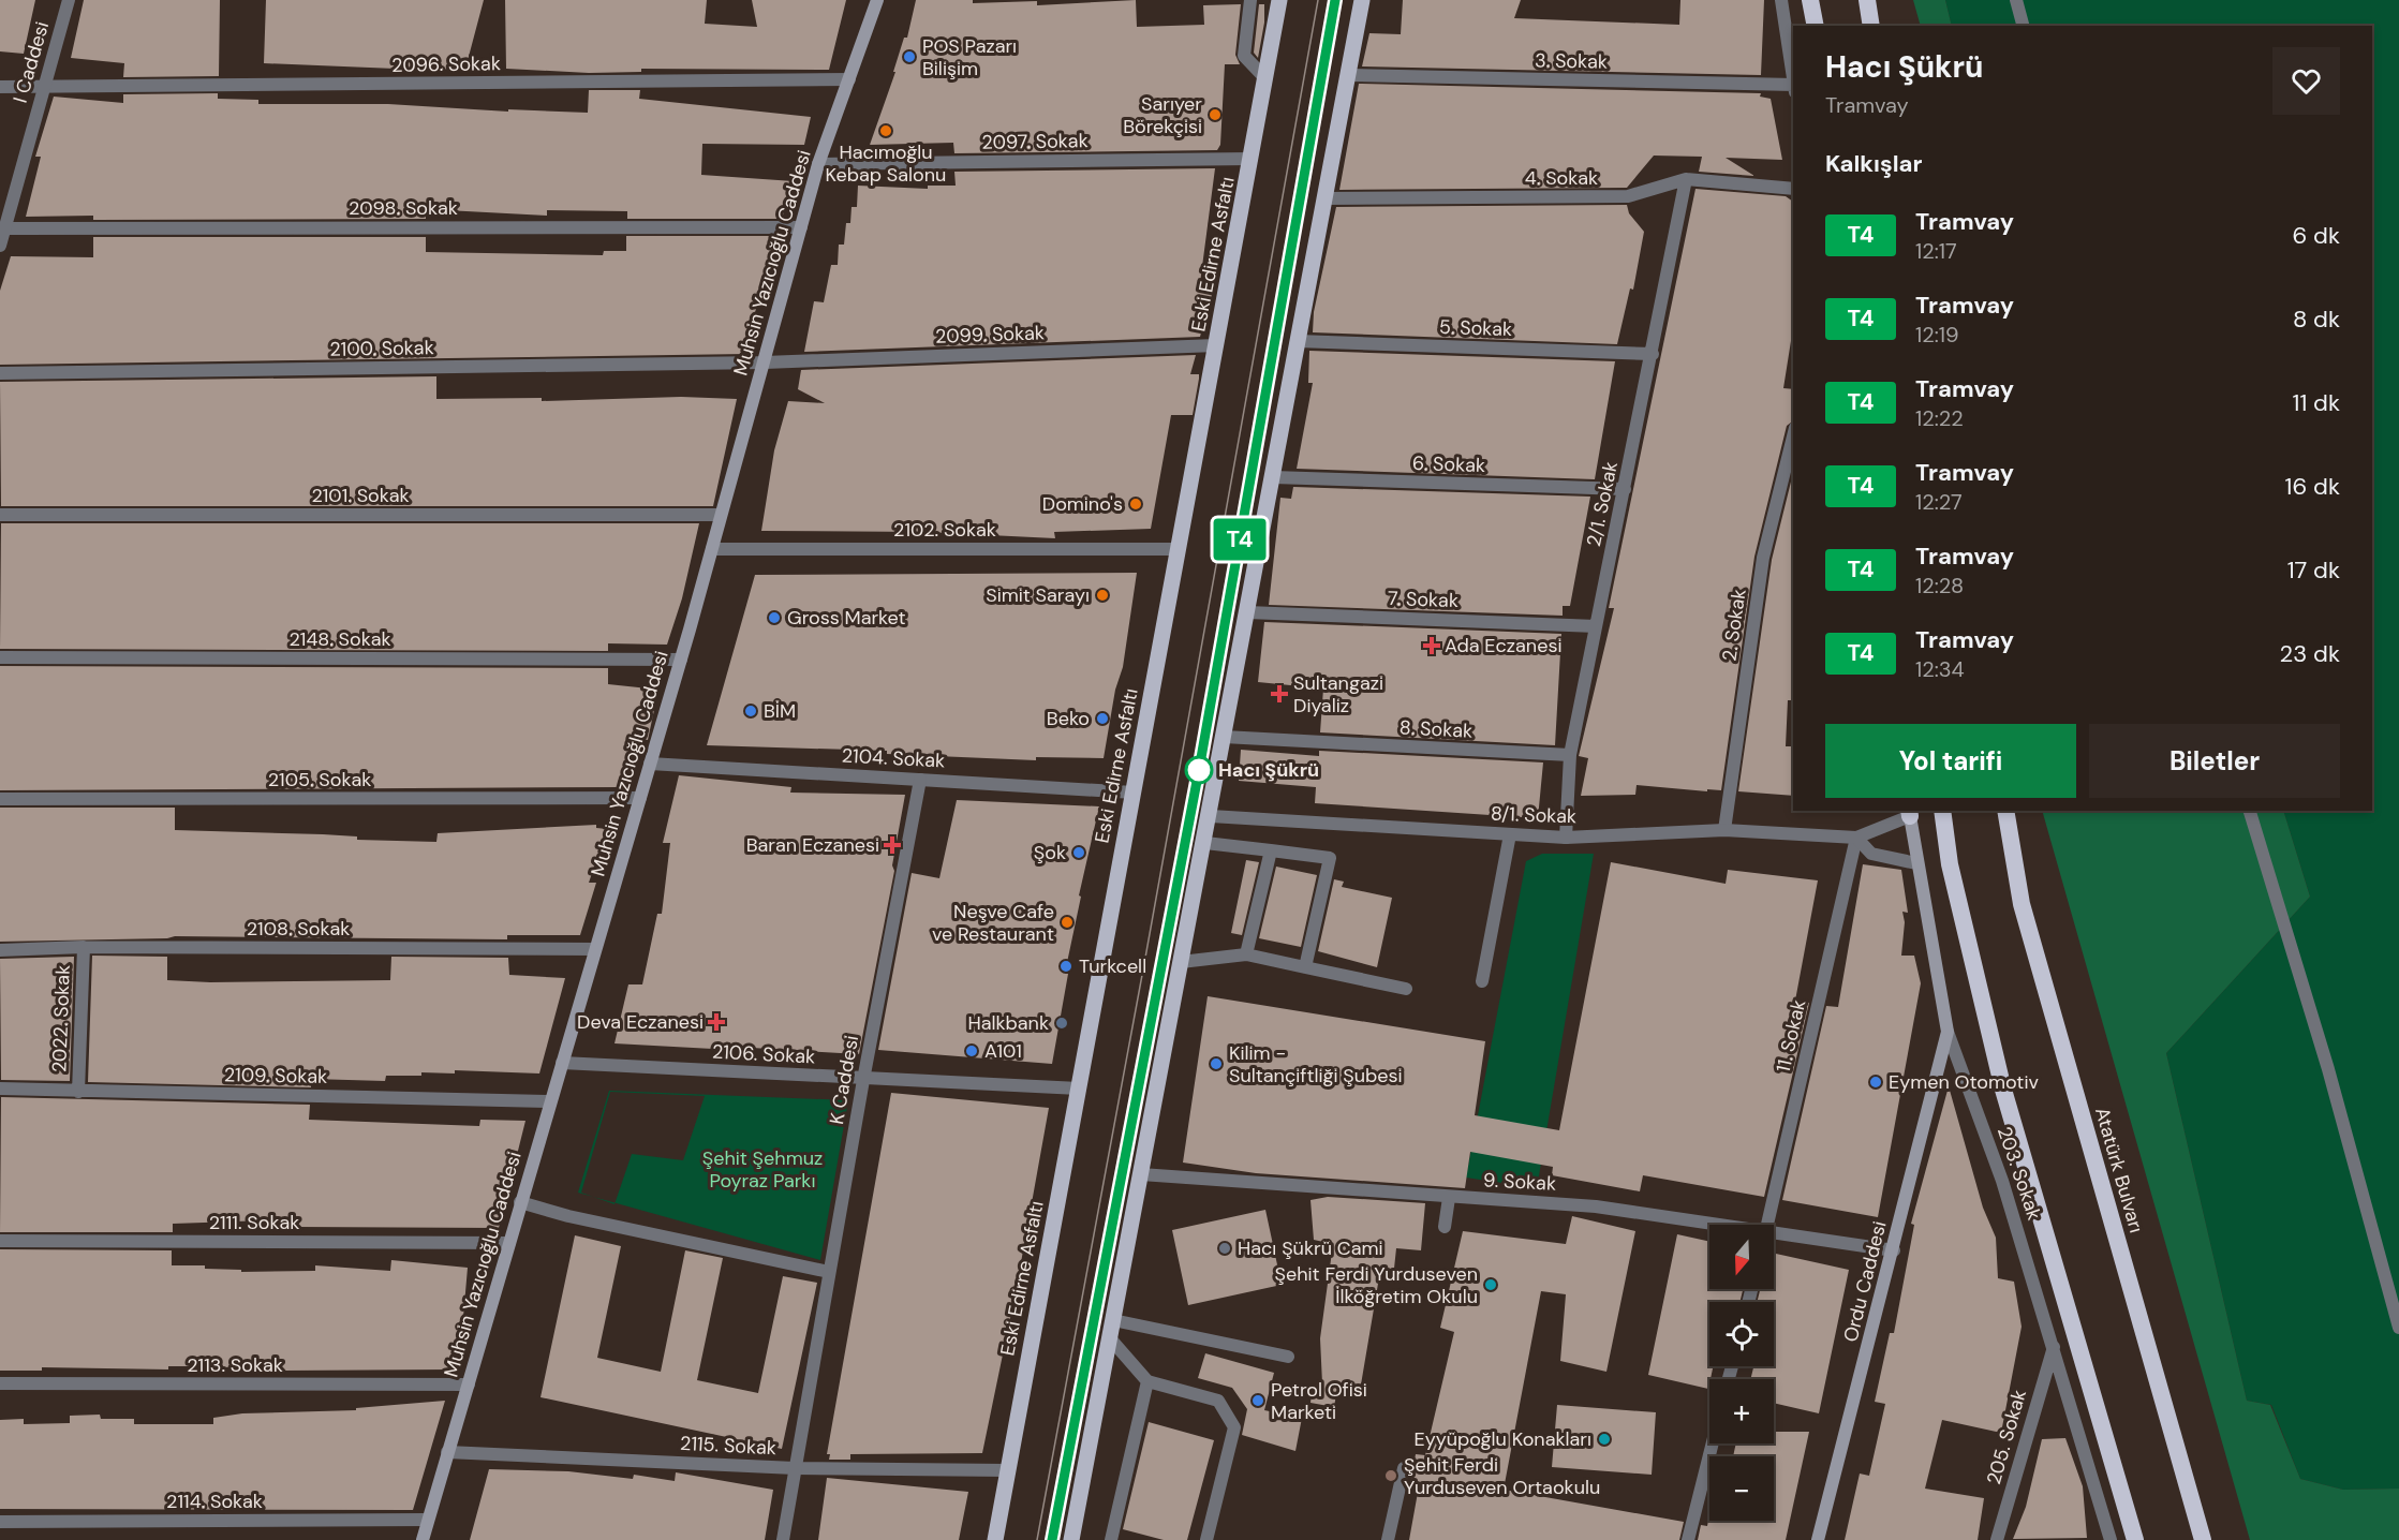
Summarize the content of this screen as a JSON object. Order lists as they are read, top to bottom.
{
  "streets": {
    "highway": ["Atatürk Bulvarı"],
    "main road": [
      "Eski Edirne Asfaltı",
      "Muhsin Yazıcıoğlu Caddesi",
      "203. Sokak",
      "Ordu Caddesi"
    ],
    "street": [
      "3. Sokak",
      "I Caddesi",
      "2096. Sokak",
      "2097. Sokak",
      "4. Sokak",
      "2098. Sokak",
      "5. Sokak",
      "2099. Sokak",
      "2100. Sokak",
      "6. Sokak",
      "2101. Sokak",
      "2/1. Sokak",
      "2102. Sokak",
      "7. Sokak",
      "2. Sokak",
      "2148. Sokak",
      "8. Sokak",
      "2104. Sokak",
      "2105. Sokak",
      "8/1. Sokak",
      "2108. Sokak",
      "2022. Sokak",
      "11. Sokak",
      "2106. Sokak",
      "2109. Sokak",
      "K Caddesi",
      "9. Sokak",
      "2111. Sokak",
      "2113. Sokak",
      "205. Sokak",
      "2115. Sokak",
      "2114. Sokak"
    ]
  },
  "crossings": [
    ["I Caddesi", "2096. Sokak"],
    ["I Caddesi", "2098. Sokak"],
    ["2096. Sokak", "Muhsin Yazıcıoğlu Caddesi"],
    ["2097. Sokak", "Eski Edirne Asfaltı"],
    ["2097. Sokak", "Muhsin Yazıcıoğlu Caddesi"],
    ["4. Sokak", "2/1. Sokak"],
    ["2098. Sokak", "Muhsin Yazıcıoğlu Caddesi"],
    ["Eski Edirne Asfaltı", "2099. Sokak"],
    ["Eski Edirne Asfaltı", "2102. Sokak"],
    ["Eski Edirne Asfaltı", "2104. Sokak"],
    ["Eski Edirne Asfaltı", "2106. Sokak"],
    ["Eski Edirne Asfaltı", "2115. Sokak"],
    ["Muhsin Yazıcıoğlu Caddesi", "2099. Sokak"],
    ["Muhsin Yazıcıoğlu Caddesi", "2100. Sokak"],
    ["Muhsin Yazıcıoğlu Caddesi", "2101. Sokak"],
    ["Muhsin Yazıcıoğlu Caddesi", "2102. Sokak"],
    ["Muhsin Yazıcıoğlu Caddesi", "2148. Sokak"],
    ["Muhsin Yazıcıoğlu Caddesi", "2104. Sokak"],
    ["Muhsin Yazıcıoğlu Caddesi", "2105. Sokak"],
    ["Muhsin Yazıcıoğlu Caddesi", "2108. Sokak"],
    ["Muhsin Yazıcıoğlu Caddesi", "2106. Sokak"],
    ["Muhsin Yazıcıoğlu Caddesi", "2109. Sokak"],
    ["Muhsin Yazıcıoğlu Caddesi", "2111. Sokak"],
    ["Muhsin Yazıcıoğlu Caddesi", "2113. Sokak"],
    ["Muhsin Yazıcıoğlu Caddesi", "2115. Sokak"],
    ["Muhsin Yazıcıoğlu Caddesi", "2114. Sokak"],
    ["5. Sokak", "2/1. Sokak"],
    ["2099. Sokak", "2100. Sokak"],
    ["6. Sokak", "2/1. Sokak"],
    ["2/1. Sokak", "7. Sokak"],
    ["2/1. Sokak", "8. Sokak"],
    ["2/1. Sokak", "8/1. Sokak"],
    ["2. Sokak", "8/1. Sokak"],
    ["2104. Sokak", "K Caddesi"],
    ["8/1. Sokak", "11. Sokak"],
    ["8/1. Sokak", "203. Sokak"],
    ["2108. Sokak", "2022. Sokak"],
    ["2022. Sokak", "2109. Sokak"],
    ["2106. Sokak", "K Caddesi"],
    ["K Caddesi", "2115. Sokak"],
    ["203. Sokak", "Ordu Caddesi"],
    ["203. Sokak", "205. Sokak"],
    ["9. Sokak", "Ordu Caddesi"]
  ],
  "parks": ["Şehit Şehmuz Poyraz Parkı"],
  "places": {
    "other": [
      "POS Pazarı Bilişim",
      "Sarıyer Börekçisi",
      "Hacımoğlu Kebap Salonu",
      "Domino's",
      "Simit Sarayı",
      "Gross Market",
      "BİM",
      "Beko",
      "Hacı Şükrü",
      "Şok",
      "Neşve Cafe ve Restaurant",
      "Turkcell",
      "Halkbank",
      "A101",
      "Kilim - Sultançiftliği Şubesi",
      "Eymen Otomotiv",
      "Hacı Şükrü Cami",
      "Şehit Ferdi Yurduseven İlköğretim Okulu",
      "Petrol Ofisi Marketi",
      "Eyyüpoğlu Konakları",
      "Şehit Ferdi Yurduseven Ortaokulu"
    ],
    "health": [
      "Ada Eczanesi",
      "Sultangazi Diyaliz",
      "Baran Eczanesi",
      "Deva Eczanesi"
    ]
  },
  "lines": ["tram line T4"],
  "north": "bottom",
  "page": {
    "on_map": "T4",
    "heading": [
      ["Hacı Şükrü", "Tramvay"],
      "Kalkışlar"
    ],
    "list": [
      {
        "mark": "T4",
        "name": "Tramvay",
        "note": "12:17",
        "value": "6 dk"
      },
      {
        "mark": "T4",
        "name": "Tramvay",
        "note": "12:19",
        "value": "8 dk"
      },
      {
        "mark": "T4",
        "name": "Tramvay",
        "note": "12:22",
        "value": "11 dk"
      },
      {
        "mark": "T4",
        "name": "Tramvay",
        "note": "12:27",
        "value": "16 dk"
      },
      {
        "mark": "T4",
        "name": "Tramvay",
        "note": "12:28",
        "value": "17 dk"
      },
      {
        "mark": "T4",
        "name": "Tramvay",
        "note": "12:34",
        "value": "23 dk"
      }
    ],
    "buttons": ["Yol tarifi", "Biletler"],
    "map_buttons": ["+", "−"]
  }
}
